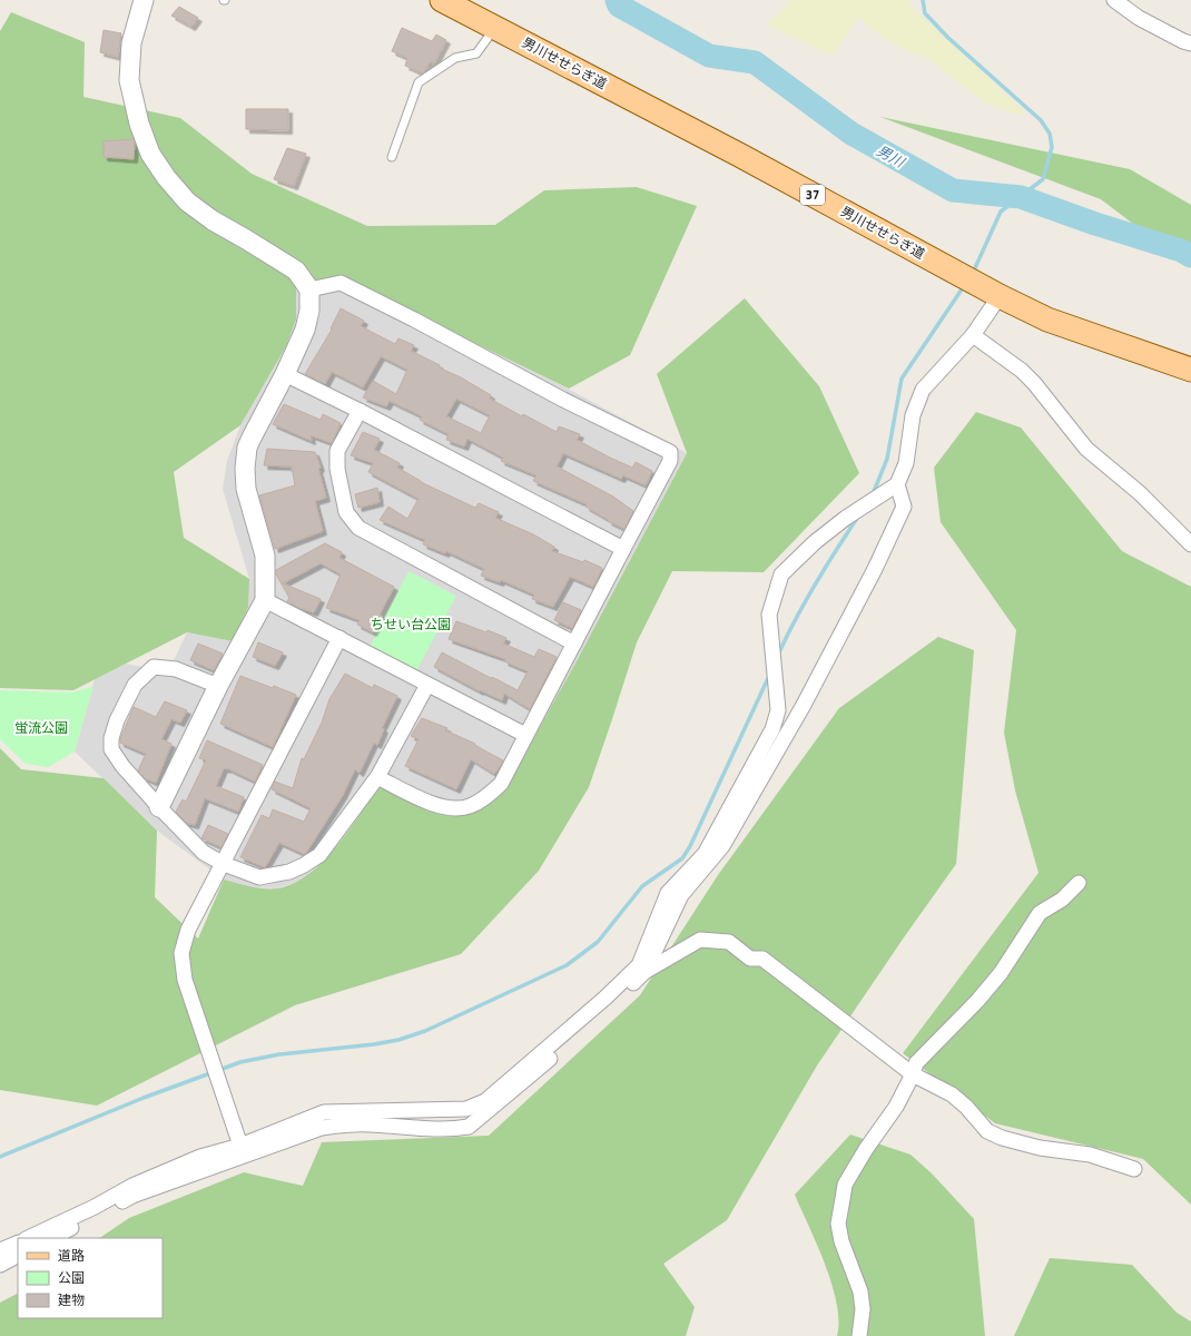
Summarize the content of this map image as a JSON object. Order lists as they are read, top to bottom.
{
  "streets": {
    "main road": ["男川せせらぎ道", "37"]
  },
  "water": ["男川"],
  "parks": ["ちせい台公園", "蛍流公園"],
  "legend": ["道路", "公園", "建物"]
}
